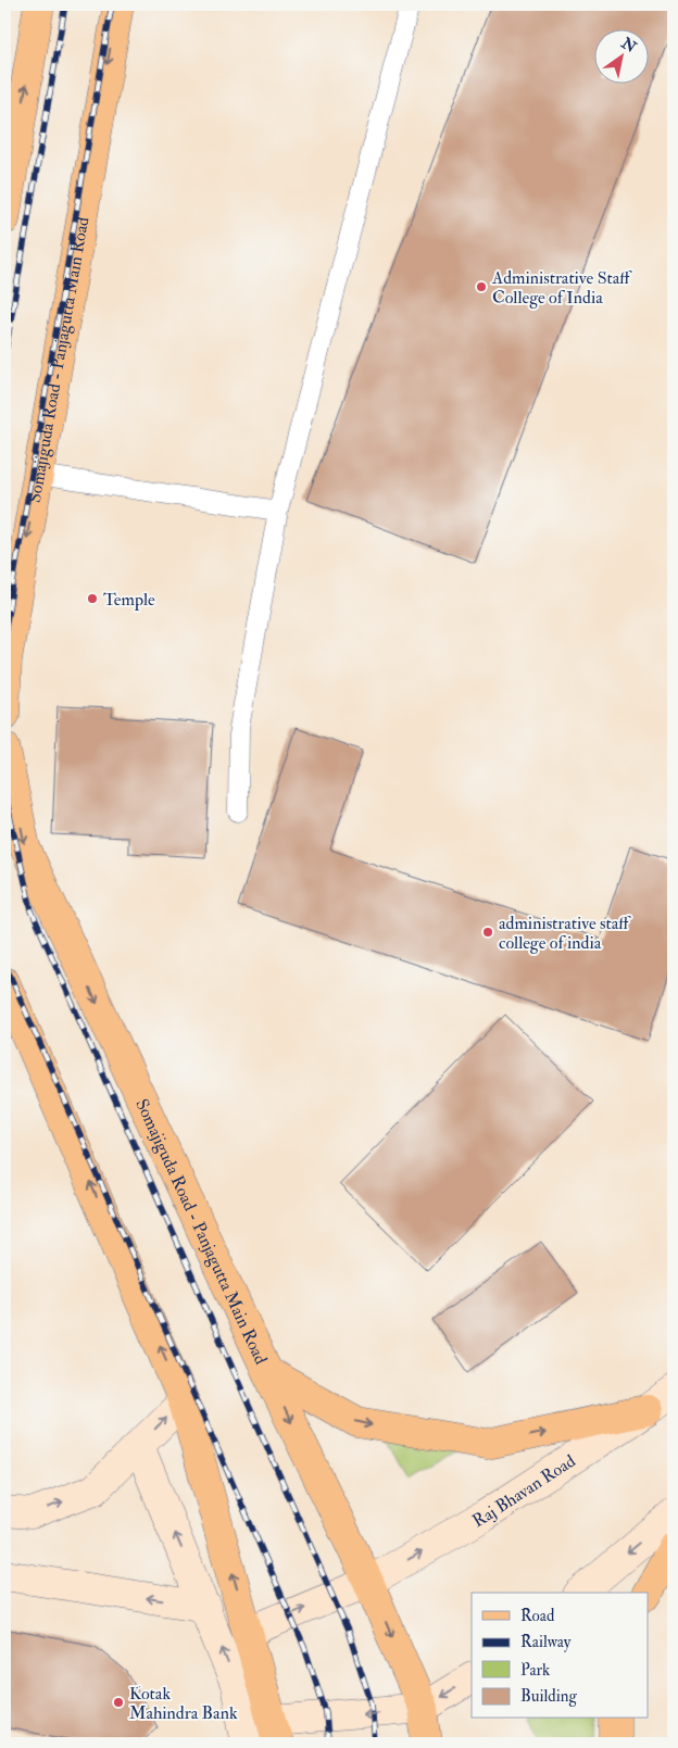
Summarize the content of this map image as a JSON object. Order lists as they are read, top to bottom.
{
  "streets": {
    "main road": ["Somajiguda Road - Panjagutta Main Road", "Raj Bhavan Road"]
  },
  "crossings": [
    ["Somajiguda Road - Panjagutta Main Road", "Raj Bhavan Road"]
  ],
  "places": [
    "Administrative Staff College of India",
    "Temple",
    "administrative staff college of india",
    "Kotak Mahindra Bank"
  ],
  "legend": [
    "Road",
    "Railway",
    "Park",
    "Building"
  ],
  "north": "top right"
}
